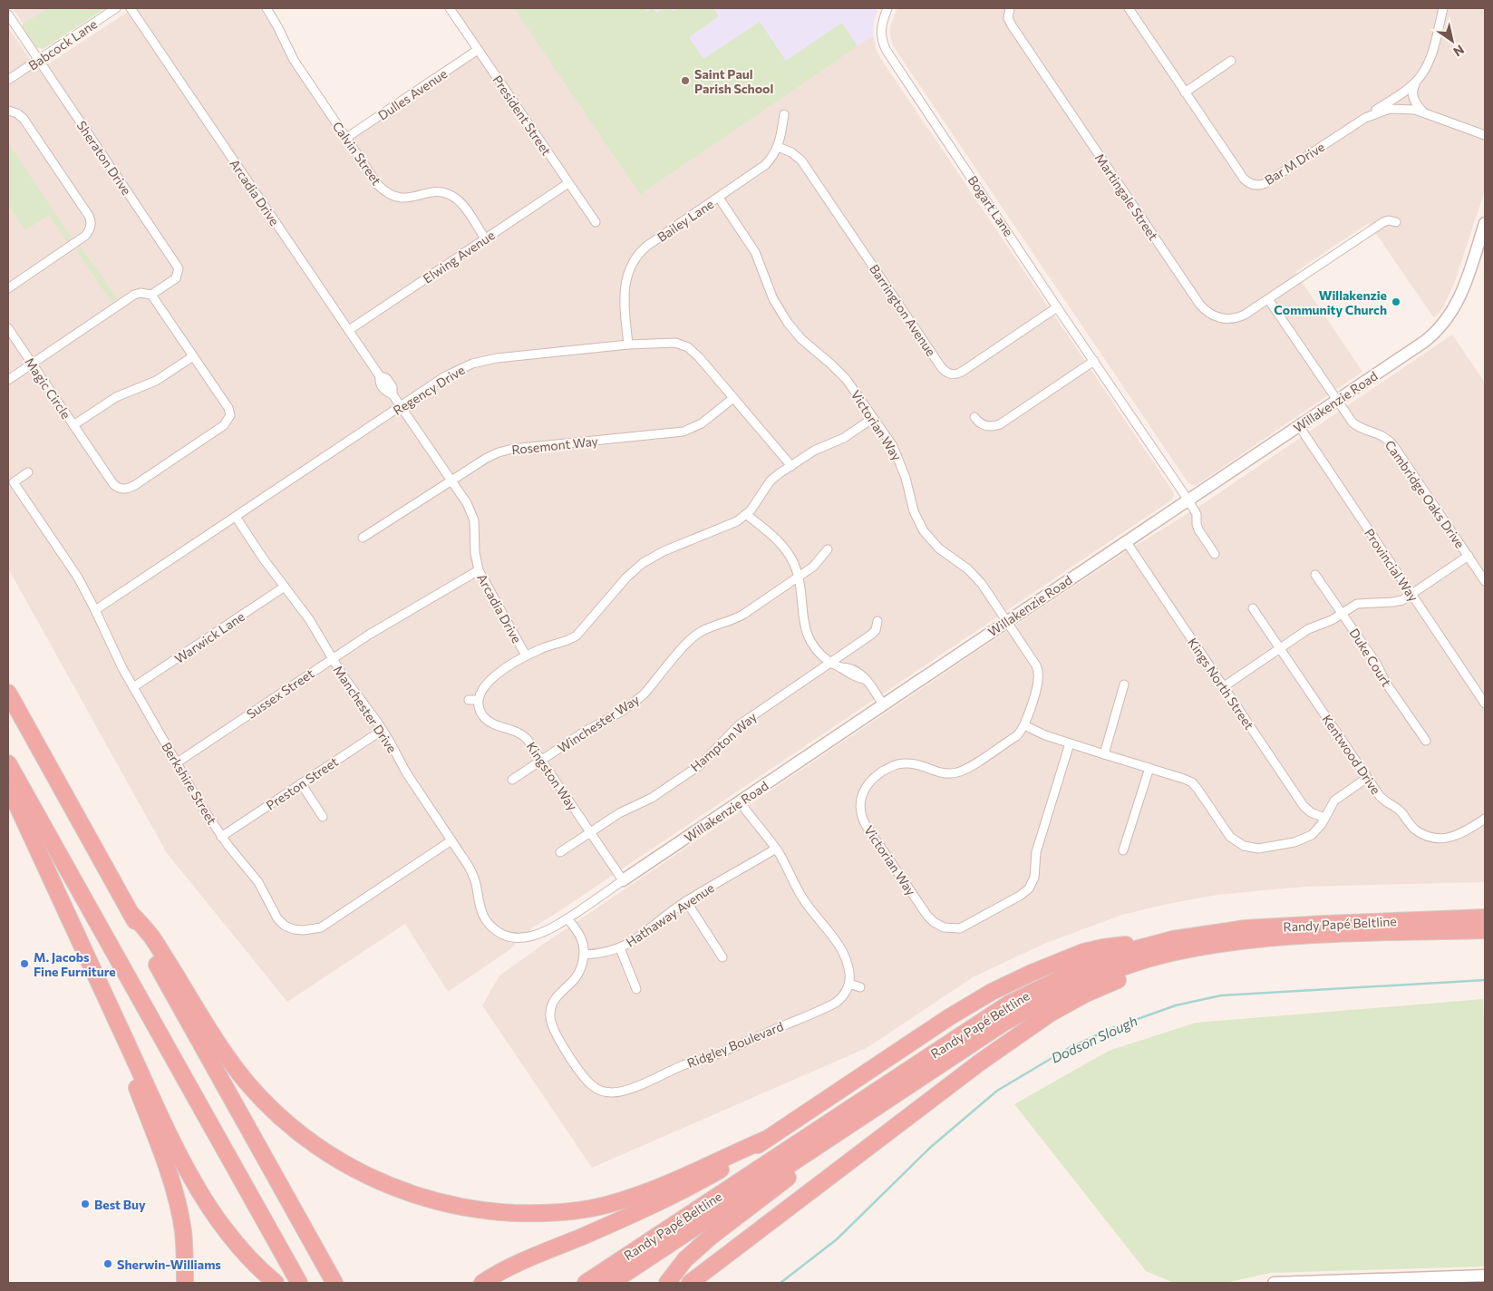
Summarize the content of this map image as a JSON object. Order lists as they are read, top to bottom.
{
  "streets": {
    "highway": ["Randy Papé Beltline"],
    "street": [
      "Babcock Lane",
      "Dulles Avenue",
      "President Street",
      "Calvin Street",
      "Sheraton Drive",
      "Bar M Drive",
      "Arcadia Drive",
      "Martingale Street",
      "Bogart Lane",
      "Bailey Lane",
      "Elwing Avenue",
      "Barrington Avenue",
      "Magic Circle",
      "Regency Drive",
      "Willakenzie Road",
      "Victorian Way",
      "Rosemont Way",
      "Cambridge Oaks Drive",
      "Provincial Way",
      "Warwick Lane",
      "Duke Court",
      "Kings North Street",
      "Sussex Street",
      "Manchester Drive",
      "Winchester Way",
      "Hampton Way",
      "Kentwood Drive",
      "Kingston Way",
      "Berkshire Street",
      "Preston Street",
      "Hathaway Avenue",
      "Ridgley Boulevard"
    ]
  },
  "crossings": [
    ["Babcock Lane", "Sheraton Drive"],
    ["Dulles Avenue", "President Street"],
    ["Dulles Avenue", "Calvin Street"],
    ["President Street", "Elwing Avenue"],
    ["Calvin Street", "Elwing Avenue"],
    ["Arcadia Drive", "Elwing Avenue"],
    ["Arcadia Drive", "Regency Drive"],
    ["Arcadia Drive", "Rosemont Way"],
    ["Arcadia Drive", "Sussex Street"],
    ["Martingale Street", "Cambridge Oaks Drive"],
    ["Bogart Lane", "Barrington Avenue"],
    ["Bogart Lane", "Willakenzie Road"],
    ["Bailey Lane", "Barrington Avenue"],
    ["Bailey Lane", "Regency Drive"],
    ["Bailey Lane", "Victorian Way"],
    ["Regency Drive", "Rosemont Way"],
    ["Regency Drive", "Manchester Drive"],
    ["Regency Drive", "Berkshire Street"],
    ["Willakenzie Road", "Victorian Way"],
    ["Willakenzie Road", "Cambridge Oaks Drive"],
    ["Willakenzie Road", "Provincial Way"],
    ["Willakenzie Road", "Kings North Street"],
    ["Willakenzie Road", "Manchester Drive"],
    ["Willakenzie Road", "Kingston Way"],
    ["Warwick Lane", "Manchester Drive"],
    ["Warwick Lane", "Berkshire Street"],
    ["Sussex Street", "Manchester Drive"],
    ["Sussex Street", "Berkshire Street"],
    ["Manchester Drive", "Berkshire Street"],
    ["Manchester Drive", "Preston Street"],
    ["Winchester Way", "Kingston Way"],
    ["Hampton Way", "Kingston Way"],
    ["Berkshire Street", "Preston Street"],
    ["Hathaway Avenue", "Ridgley Boulevard"]
  ],
  "water": ["Dodson Slough"],
  "places": [
    "Saint Paul Parish School",
    "Willakenzie Community Church",
    "M. Jacobs Fine Furniture",
    "Best Buy",
    "Sherwin-Williams"
  ],
  "north": "bottom right"
}
